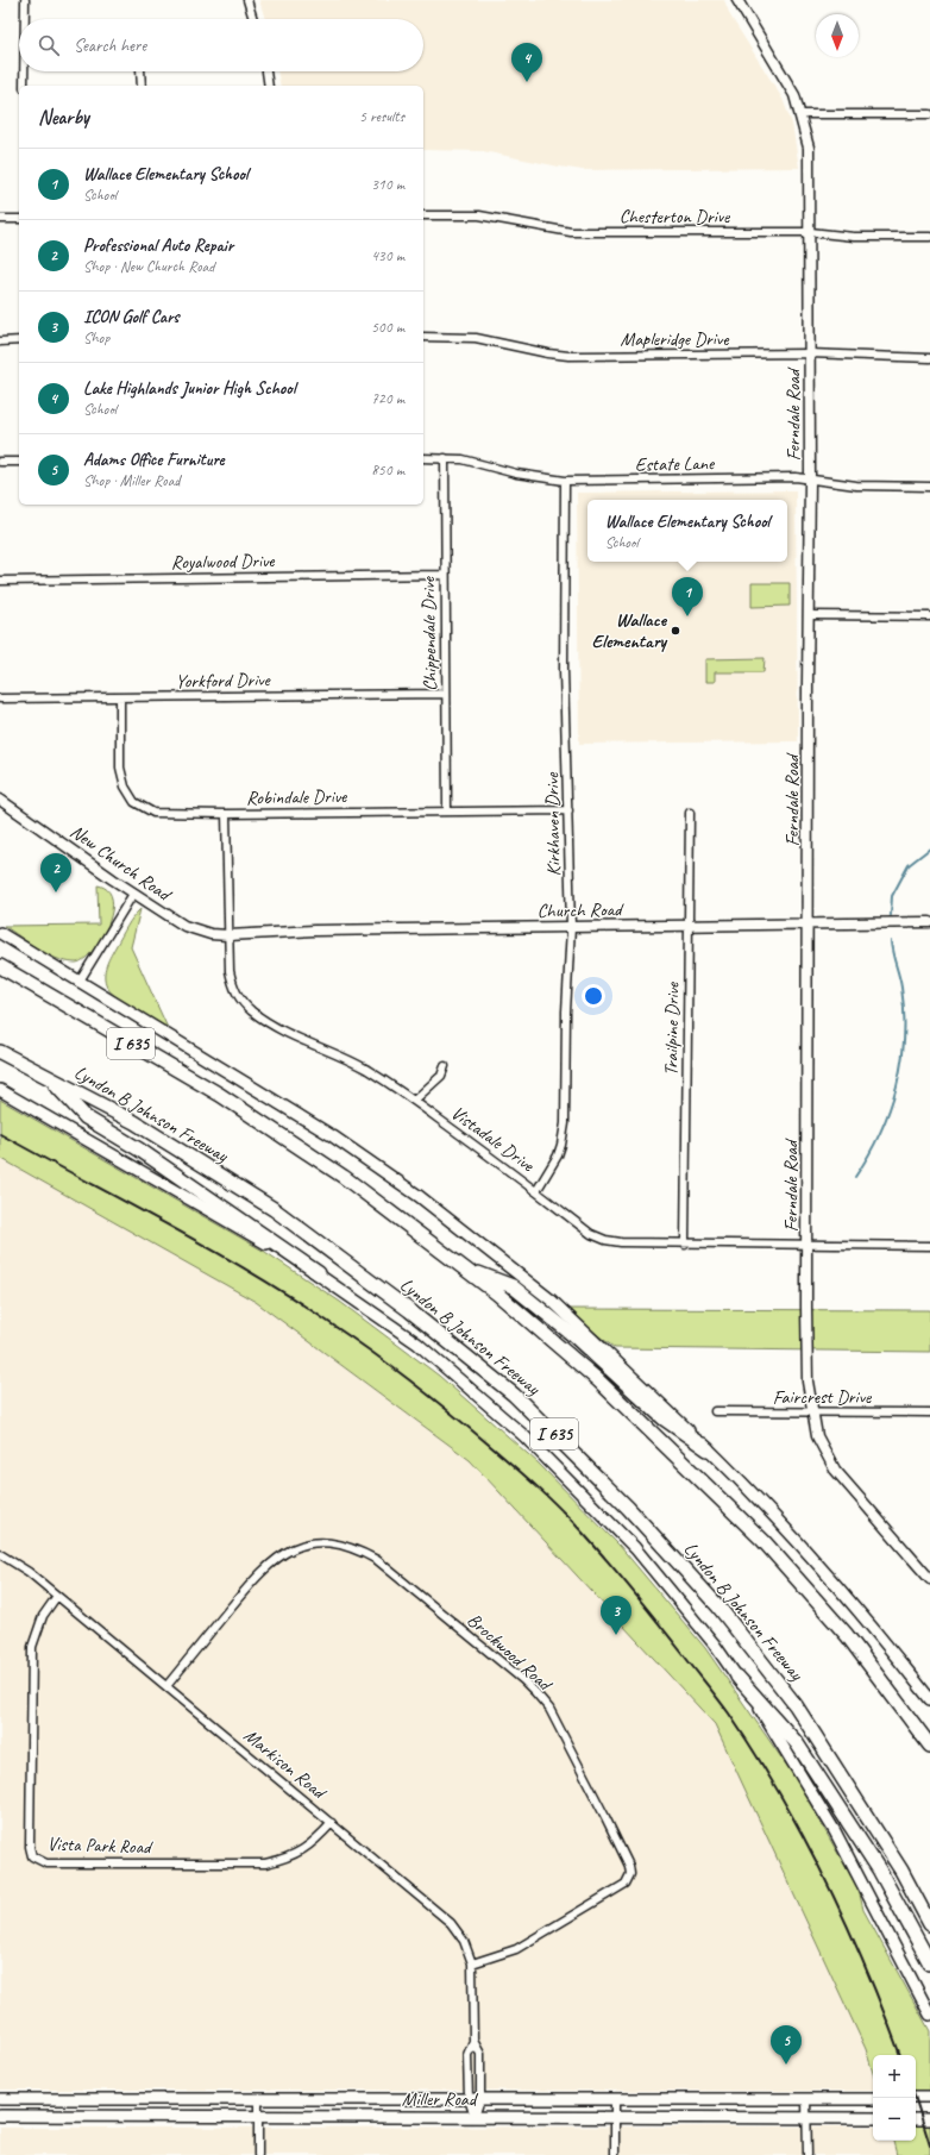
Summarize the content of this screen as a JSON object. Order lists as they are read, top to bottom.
{
  "streets": {
    "highway": ["I 635", "Lyndon B Johnson Freeway"],
    "main road": ["Miller Road"],
    "street": [
      "Chesterton Drive",
      "Mapleridge Drive",
      "Ferndale Road",
      "Estate Lane",
      "Royalwood Drive",
      "Chippendale Drive",
      "Yorkford Drive",
      "Robindale Drive",
      "Kirkhaven Drive",
      "New Church Road",
      "Church Road",
      "Trailpine Drive",
      "Vistadale Drive",
      "Faircrest Drive",
      "Brockwood Road",
      "Markison Road",
      "Vista Park Road"
    ]
  },
  "crossings": [
    ["Chesterton Drive", "Ferndale Road"],
    ["Mapleridge Drive", "Ferndale Road"],
    ["Ferndale Road", "Estate Lane"],
    ["Ferndale Road", "Church Road"],
    ["Ferndale Road", "Vistadale Drive"],
    ["Ferndale Road", "Faircrest Drive"],
    ["Estate Lane", "Chippendale Drive"],
    ["Estate Lane", "Kirkhaven Drive"],
    ["Royalwood Drive", "Chippendale Drive"],
    ["Chippendale Drive", "Yorkford Drive"],
    ["Chippendale Drive", "Robindale Drive"],
    ["Yorkford Drive", "Robindale Drive"],
    ["Robindale Drive", "Kirkhaven Drive"],
    ["Robindale Drive", "Vistadale Drive"],
    ["Kirkhaven Drive", "Church Road"],
    ["Kirkhaven Drive", "Vistadale Drive"],
    ["New Church Road", "Church Road"],
    ["New Church Road", "Vistadale Drive"],
    ["Church Road", "Trailpine Drive"],
    ["Church Road", "Vistadale Drive"],
    ["Trailpine Drive", "Vistadale Drive"],
    ["Brockwood Road", "Markison Road"],
    ["Markison Road", "Vista Park Road"],
    ["Markison Road", "Miller Road"]
  ],
  "places": ["Wallace Elementary"],
  "north": "bottom",
  "page": {
    "search": "Search here",
    "pins": [
      "4",
      "1",
      "2",
      "3",
      "5"
    ],
    "heading": ["Nearby", "5 results"],
    "list": [
      {
        "mark": "1",
        "name": "Wallace Elementary School",
        "note": "School",
        "value": "310 m"
      },
      {
        "mark": "2",
        "name": "Professional Auto Repair",
        "note": "Shop · New Church Road",
        "value": "430 m"
      },
      {
        "mark": "3",
        "name": "ICON Golf Cars",
        "note": "Shop",
        "value": "500 m"
      },
      {
        "mark": "4",
        "name": "Lake Highlands Junior High School",
        "note": "School",
        "value": "720 m"
      },
      {
        "mark": "5",
        "name": "Adams Office Furniture",
        "note": "Shop · Miller Road",
        "value": "850 m"
      }
    ],
    "popup": ["Wallace Elementary School", "School"],
    "map_buttons": ["+", "−"]
  }
}
